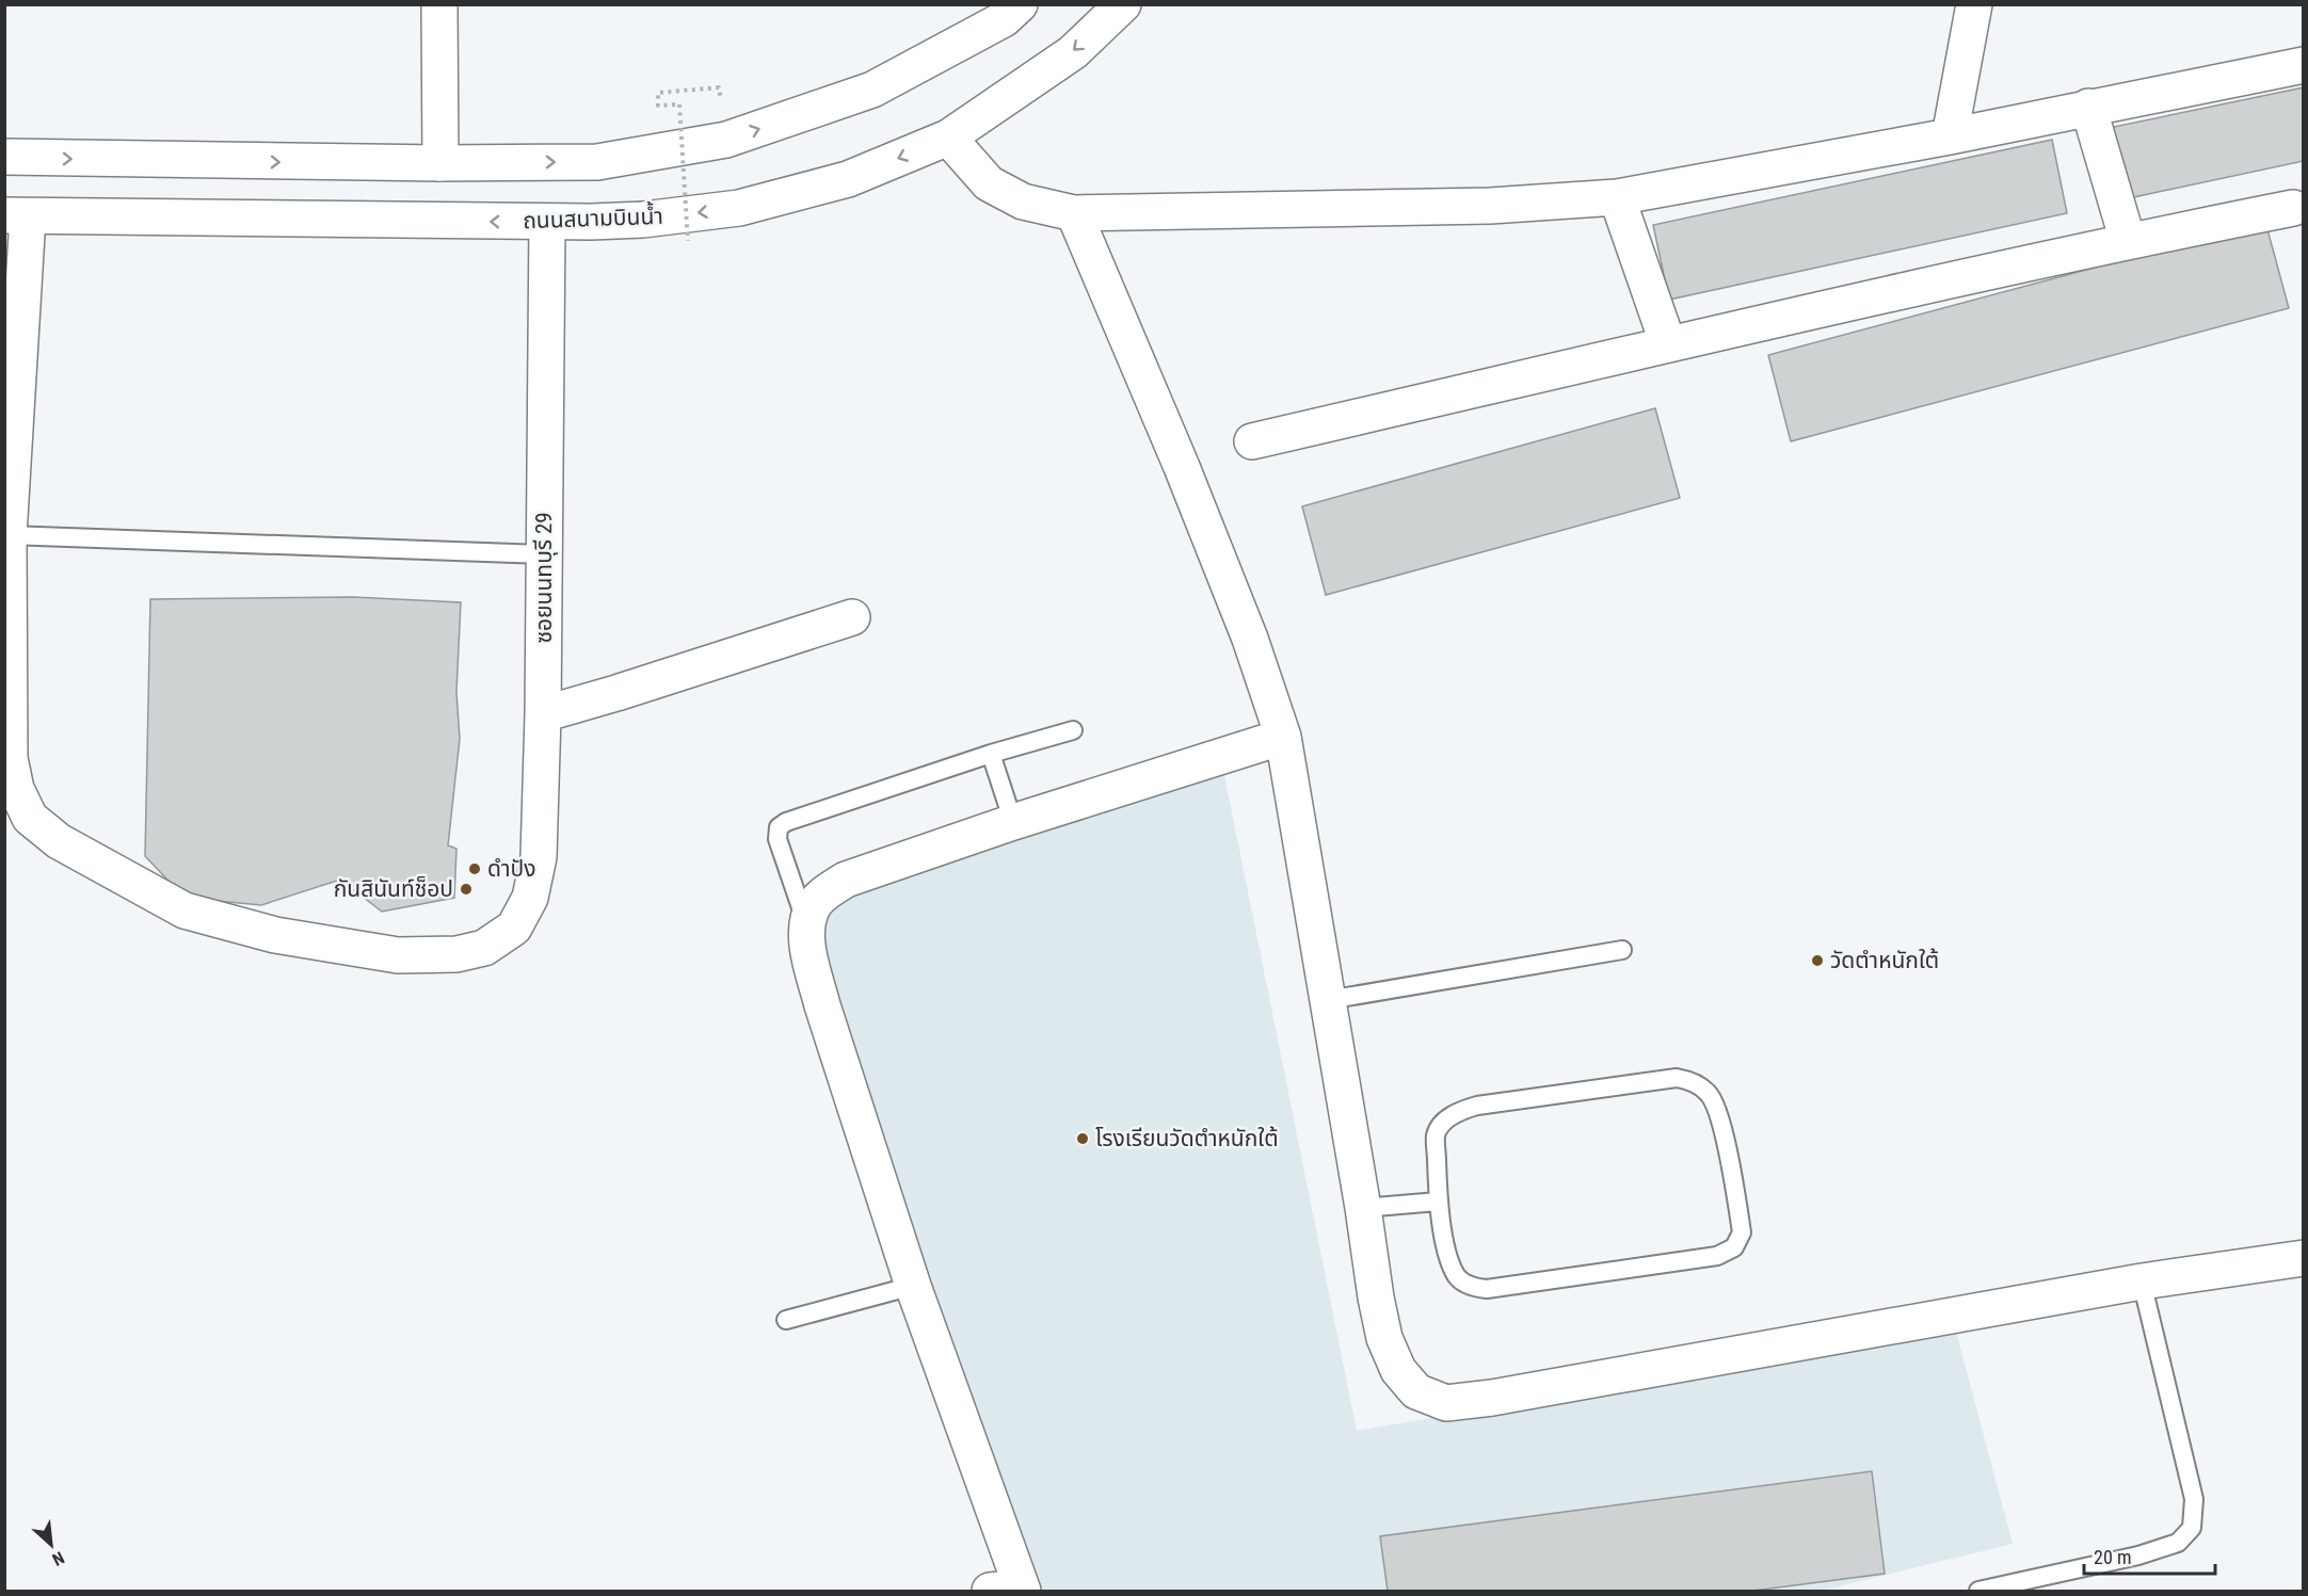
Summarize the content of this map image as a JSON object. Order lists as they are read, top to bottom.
{
  "streets": {
    "street": ["ถนนสนามบินน้ำ", "ซอยนนทบุรี 29"]
  },
  "crossings": [
    ["ถนนสนามบินน้ำ", "ซอยนนทบุรี 29"]
  ],
  "places": [
    "ดำปัง",
    "กันสินันท์ช็อป",
    "วัดตำหนักใต้",
    "โรงเรียนวัดตำหนักใต้"
  ],
  "scale_bar": "20 m",
  "north": "bottom right"
}
